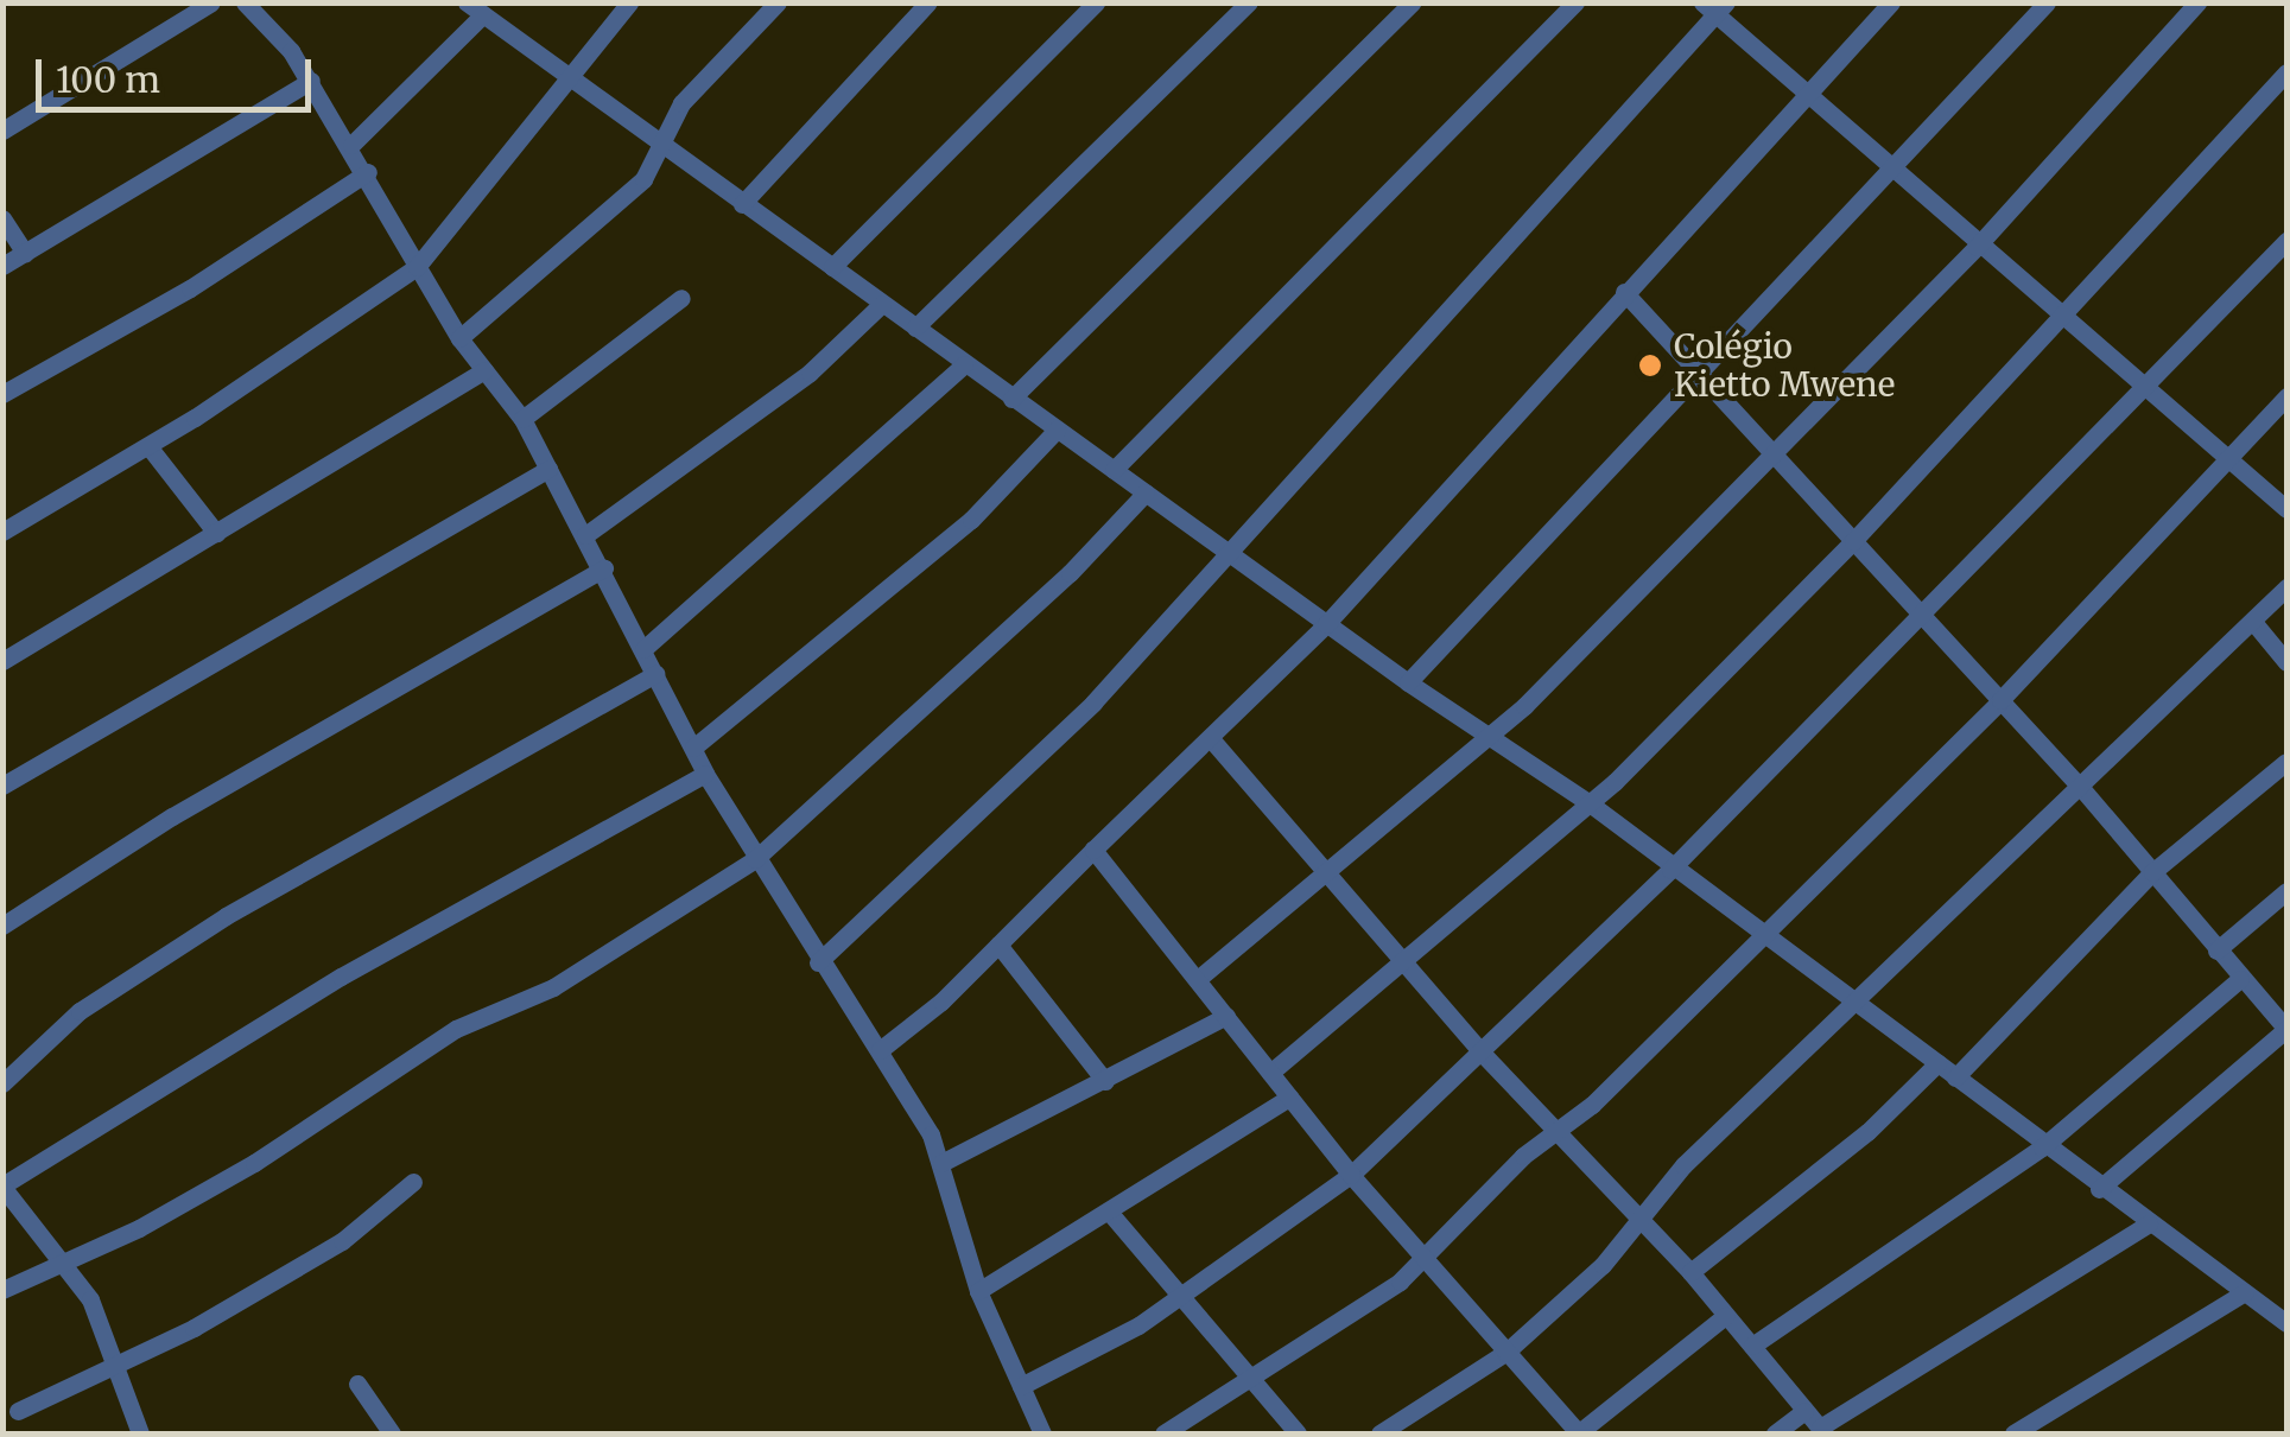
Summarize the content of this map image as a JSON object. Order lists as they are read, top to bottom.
{
  "places": ["Colégio Kietto Mwene"],
  "scale_bar": "100 m"
}
